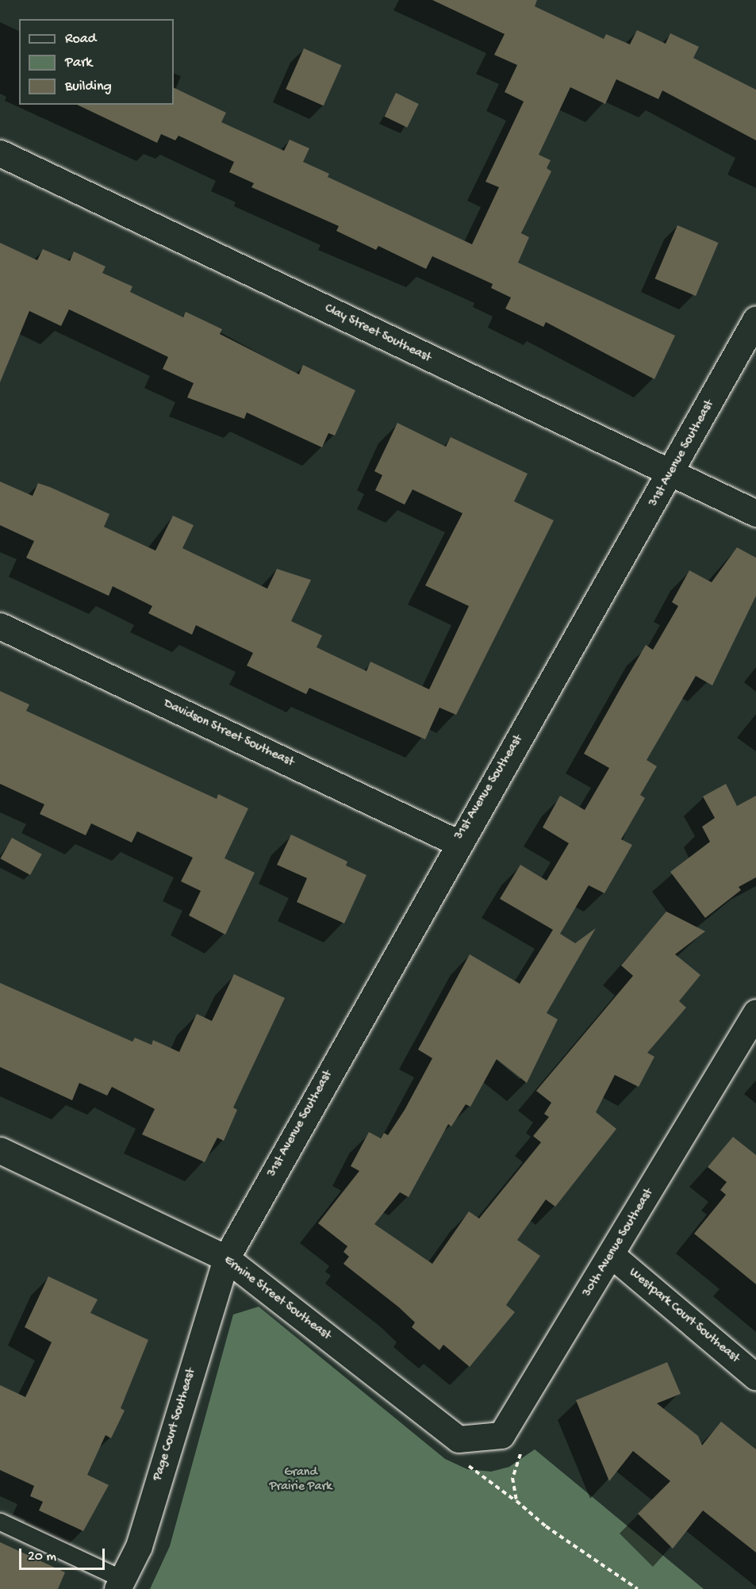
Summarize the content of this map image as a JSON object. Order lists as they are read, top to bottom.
{
  "streets": {
    "street": [
      "Clay Street Southeast",
      "31st Avenue Southeast",
      "Davidson Street Southeast",
      "30th Avenue Southeast",
      "Ermine Street Southeast",
      "Westpark Court Southeast",
      "Page Court Southeast"
    ]
  },
  "crossings": [
    ["Clay Street Southeast", "31st Avenue Southeast"],
    ["31st Avenue Southeast", "Davidson Street Southeast"],
    ["31st Avenue Southeast", "Ermine Street Southeast"],
    ["31st Avenue Southeast", "Page Court Southeast"],
    ["30th Avenue Southeast", "Westpark Court Southeast"],
    ["Ermine Street Southeast", "Page Court Southeast"]
  ],
  "parks": ["Grand Prairie Park"],
  "legend": ["Road", "Park", "Building"],
  "scale_bar": "20 m"
}
